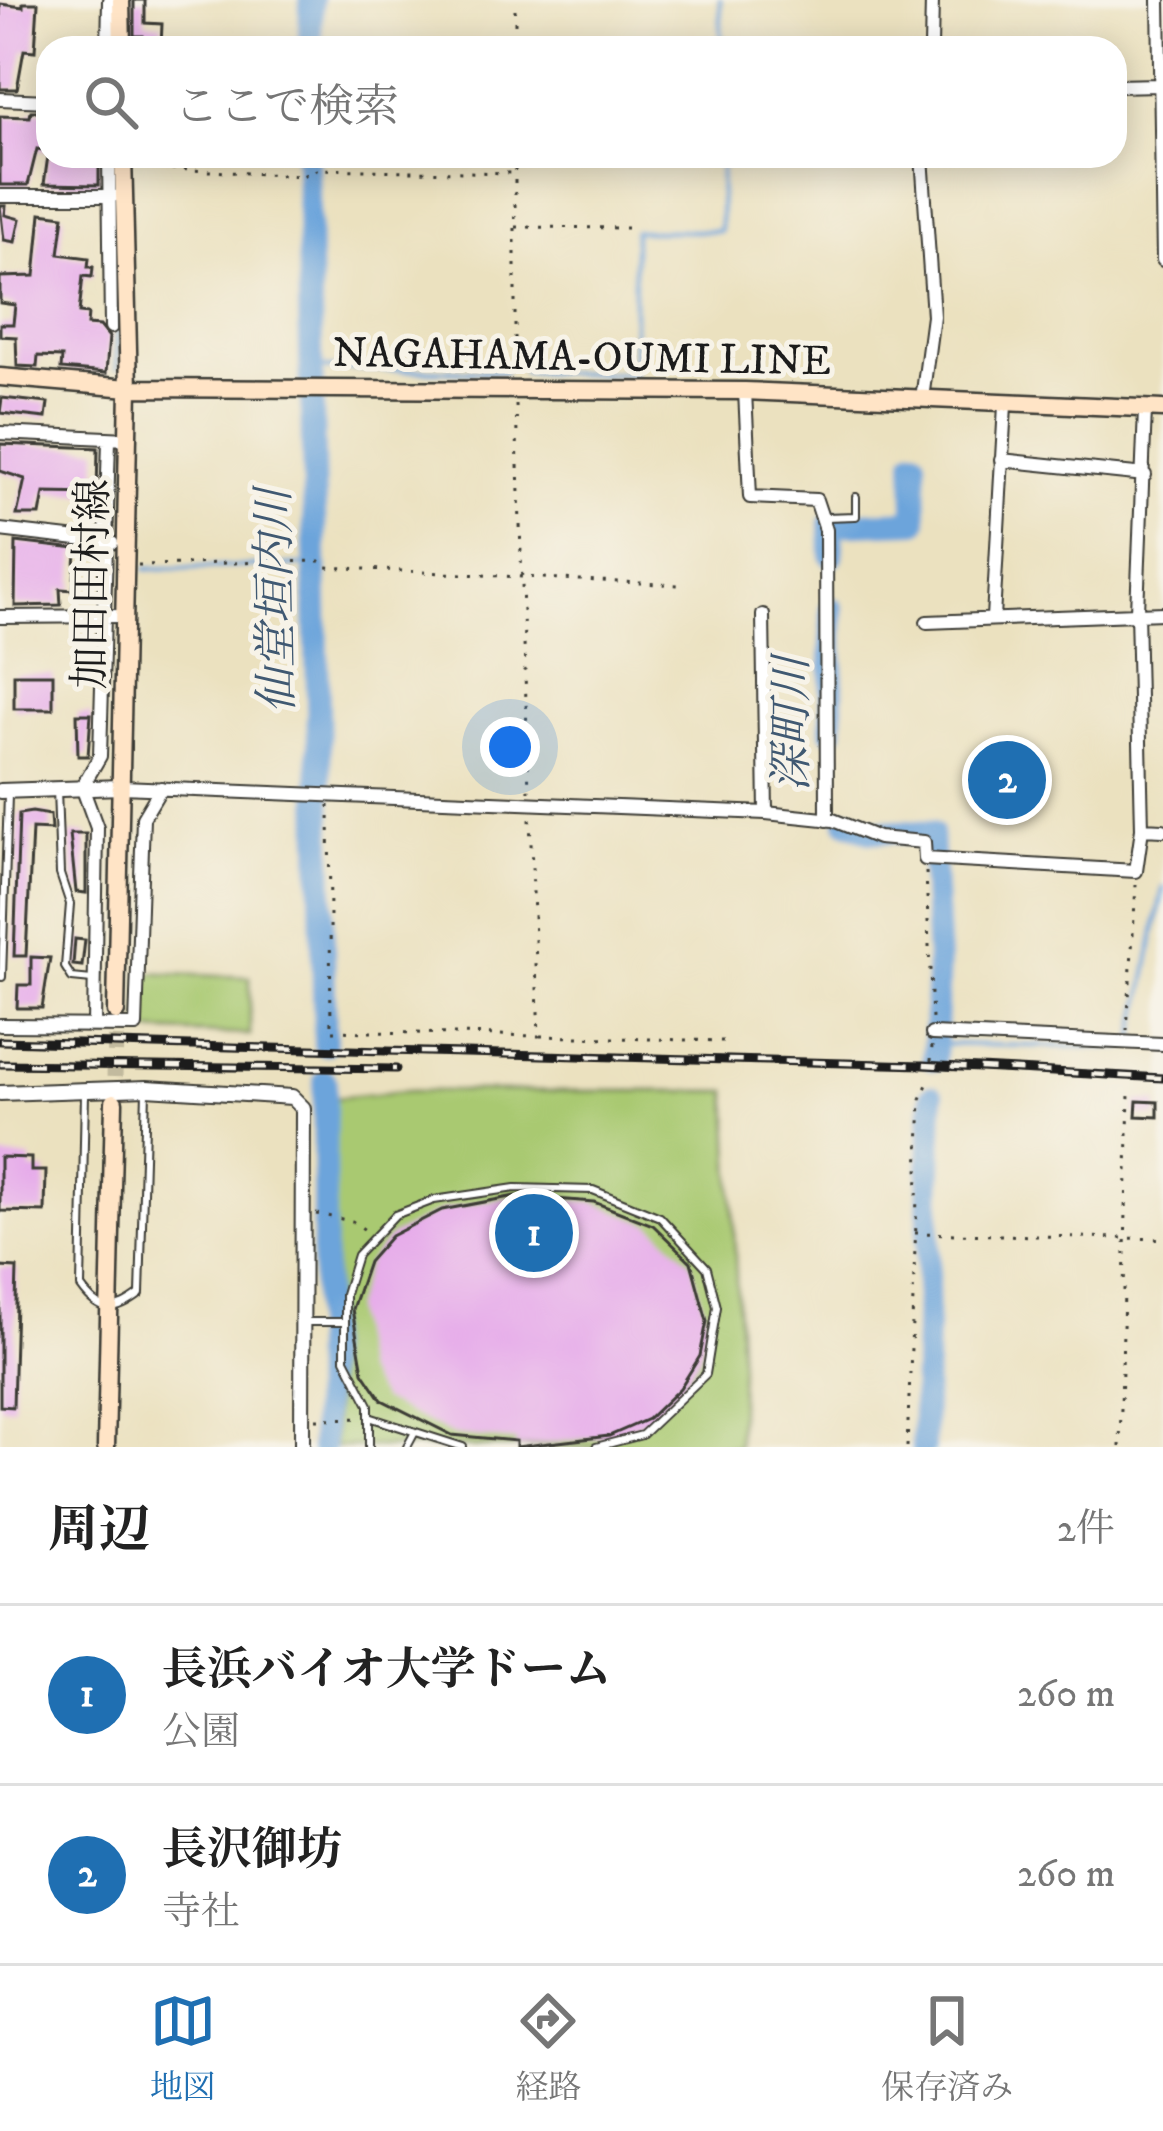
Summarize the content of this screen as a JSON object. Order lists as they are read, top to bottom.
{
  "streets": {
    "main road": ["NAGAHAMA-OUMI LINE", "加田田村線"]
  },
  "crossings": [
    ["NAGAHAMA-OUMI LINE", "加田田村線"]
  ],
  "water": ["仙堂垣内川", "深町川"],
  "page": {
    "search": "ここで検索",
    "pins": ["2", "1"],
    "heading": ["周辺", "2件"],
    "list": [
      {
        "mark": "1",
        "name": "長浜バイオ大学ドーム",
        "note": "公園",
        "value": "260 m"
      },
      {
        "mark": "2",
        "name": "長沢御坊",
        "note": "寺社",
        "value": "260 m"
      }
    ],
    "nav": ["地図", "経路", "保存済み"]
  }
}
